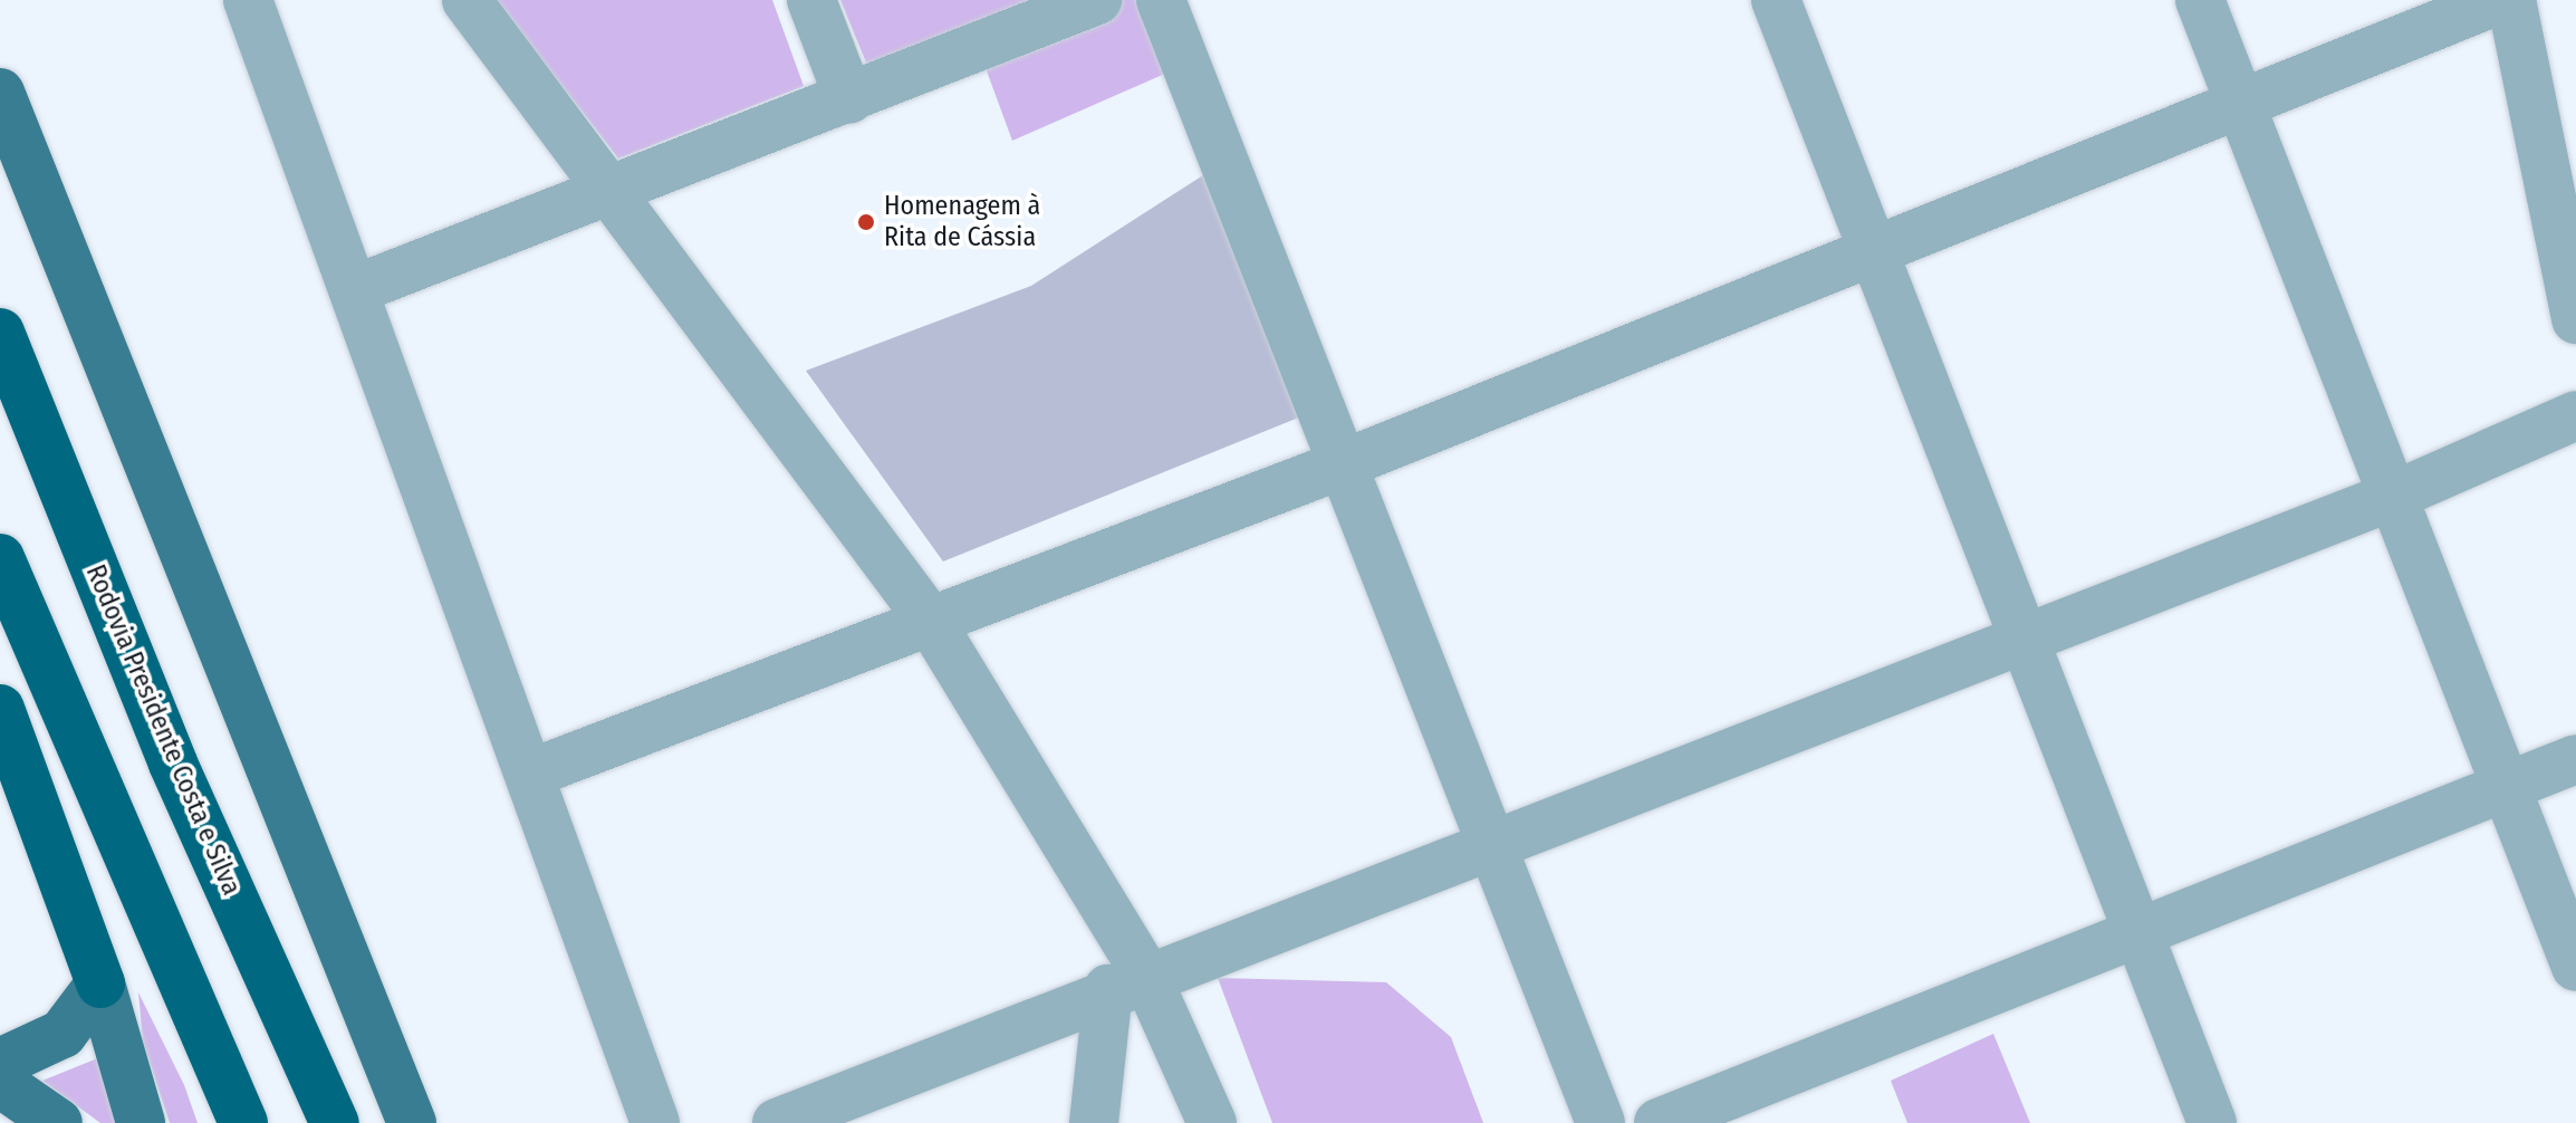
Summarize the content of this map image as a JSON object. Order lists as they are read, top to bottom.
{
  "streets": {
    "highway": ["Rodovia Presidente Costa e Silva"]
  },
  "places": ["Homenagem à Rita de Cássia"]
}
